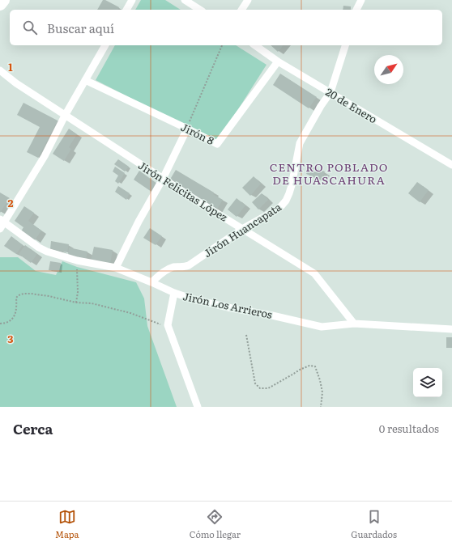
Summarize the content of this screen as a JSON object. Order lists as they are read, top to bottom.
{
  "streets": {
    "street": [
      "20 de Enero",
      "Jirón 8",
      "Jirón Felicitas López",
      "Jirón Huancapata",
      "Jirón Los Arrieros"
    ]
  },
  "crossings": [
    ["20 de Enero", "Jirón 8"],
    ["20 de Enero", "Jirón Huancapata"],
    ["Jirón Felicitas López", "Jirón Huancapata"],
    ["Jirón Felicitas López", "Jirón Los Arrieros"],
    ["Jirón Huancapata", "Jirón Los Arrieros"]
  ],
  "districts": ["CENTRO POBLADO DE HUASCAHURA"],
  "north": "top right",
  "page": {
    "search": "Buscar aquí",
    "heading": ["Cerca", "0 resultados"],
    "nav": ["Mapa", "Cómo llegar", "Guardados"]
  },
  "grid": {
    "rows": ["1", "2", "3"]
  }
}
